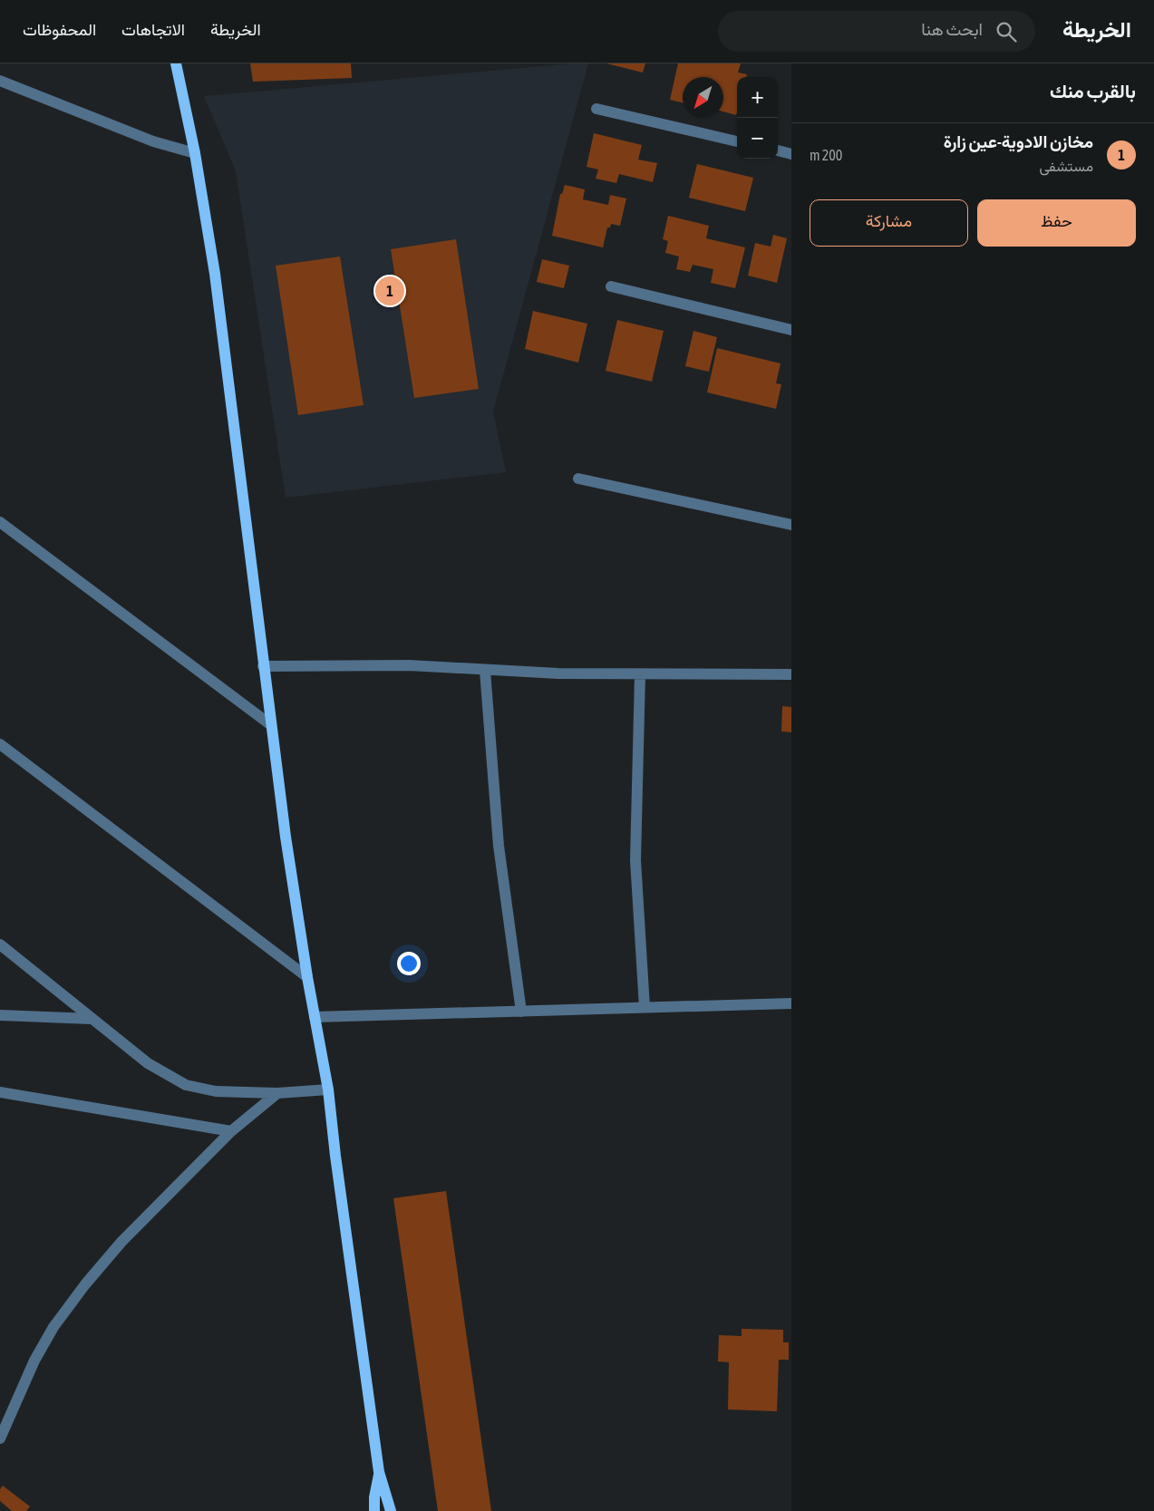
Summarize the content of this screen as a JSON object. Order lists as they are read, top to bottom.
{
  "north": "bottom left",
  "page": {
    "header": "الخريطة",
    "search": "ابحث هنا",
    "nav": ["الخريطة", "الاتجاهات", "المحفوظات"],
    "heading": "بالقرب منك",
    "map_buttons": ["+", "−"],
    "list": [
      {
        "mark": "1",
        "name": "مخازن الادوية-عين زارة",
        "note": "مستشفى",
        "value": "200 m"
      }
    ],
    "buttons": ["حفظ", "مشاركة"],
    "pins": "1"
  }
}
